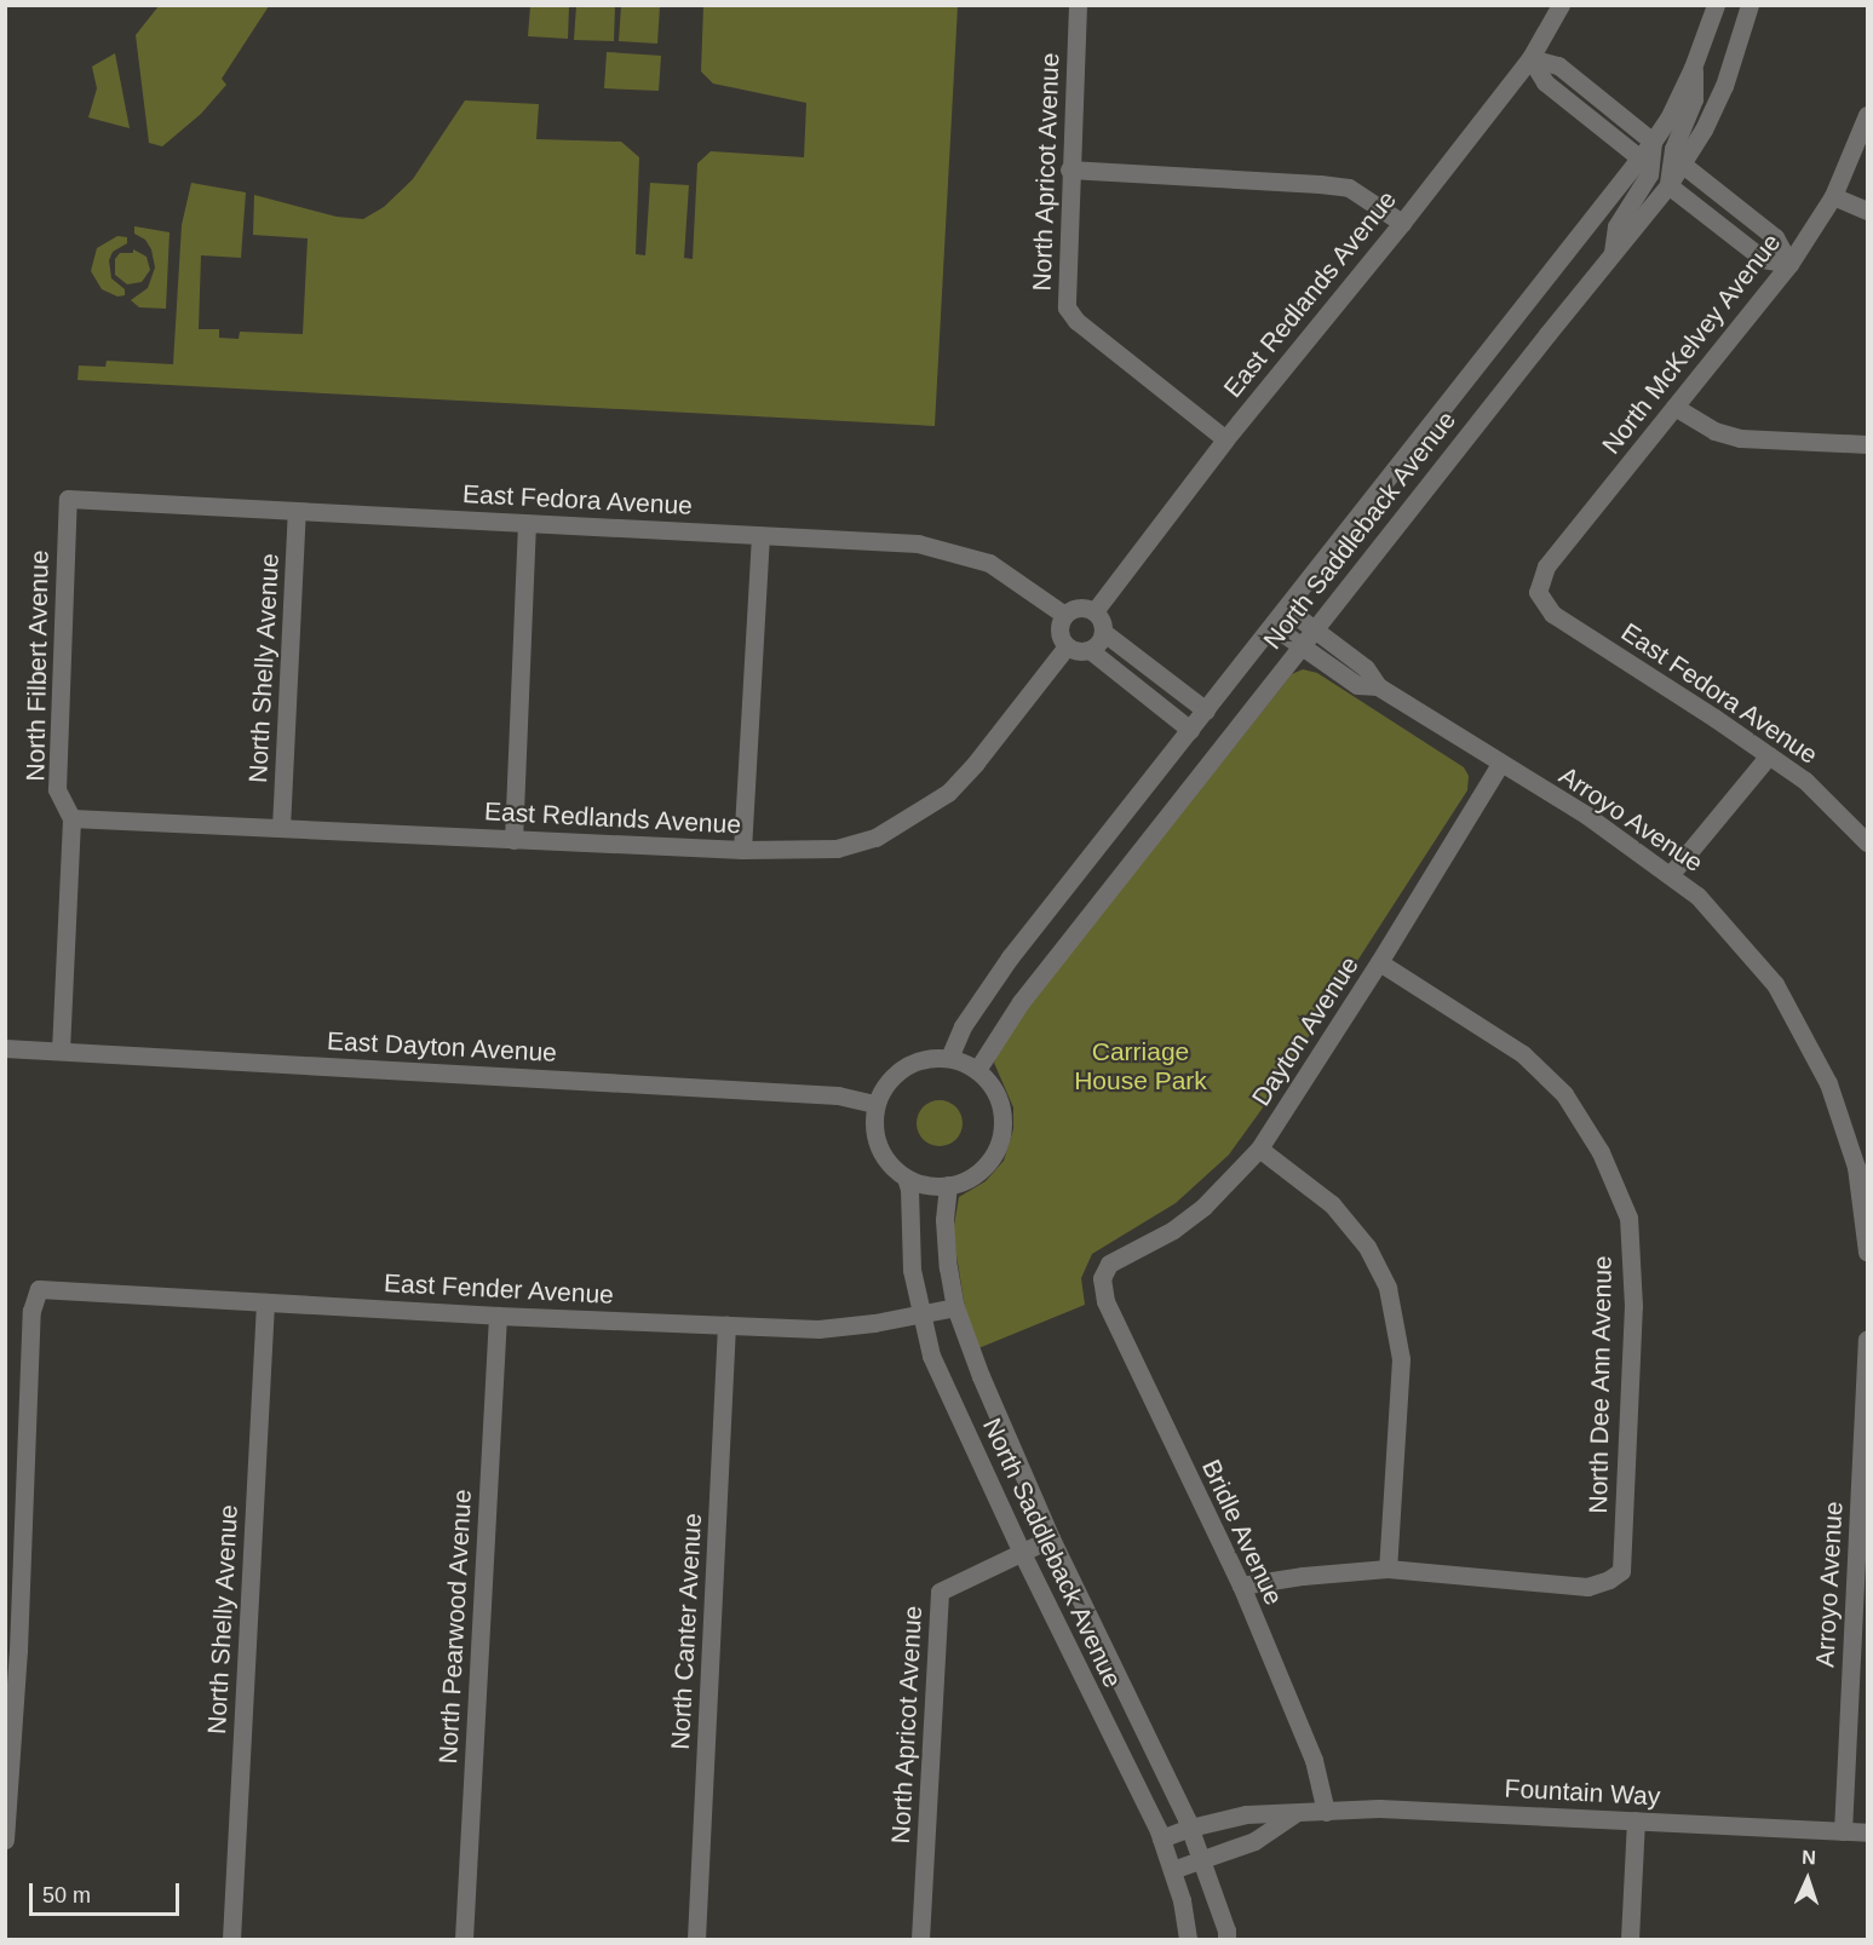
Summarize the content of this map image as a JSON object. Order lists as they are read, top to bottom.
{
  "streets": {
    "street": [
      "North Apricot Avenue",
      "East Redlands Avenue",
      "North McKelvey Avenue",
      "East Fedora Avenue",
      "North Saddleback Avenue",
      "North Filbert Avenue",
      "North Shelly Avenue",
      "Arroyo Avenue",
      "Dayton Avenue",
      "East Dayton Avenue",
      "East Fender Avenue",
      "North Dee Ann Avenue",
      "Bridle Avenue",
      "North Pearwood Avenue",
      "North Canter Avenue",
      "Fountain Way"
    ]
  },
  "crossings": [
    ["North Apricot Avenue", "East Redlands Avenue"],
    ["North Apricot Avenue", "North Saddleback Avenue"],
    ["East Redlands Avenue", "East Fedora Avenue"],
    ["East Redlands Avenue", "North Filbert Avenue"],
    ["East Redlands Avenue", "North Shelly Avenue"],
    ["North McKelvey Avenue", "East Fedora Avenue"],
    ["East Fedora Avenue", "North Filbert Avenue"],
    ["East Fedora Avenue", "North Shelly Avenue"],
    ["North Saddleback Avenue", "Arroyo Avenue"],
    ["North Saddleback Avenue", "East Dayton Avenue"],
    ["North Saddleback Avenue", "East Fender Avenue"],
    ["North Saddleback Avenue", "Fountain Way"],
    ["North Filbert Avenue", "East Dayton Avenue"],
    ["North Shelly Avenue", "East Fender Avenue"],
    ["Arroyo Avenue", "Dayton Avenue"],
    ["Arroyo Avenue", "Fountain Way"],
    ["Dayton Avenue", "North Dee Ann Avenue"],
    ["Dayton Avenue", "Bridle Avenue"],
    ["East Fender Avenue", "North Pearwood Avenue"],
    ["East Fender Avenue", "North Canter Avenue"],
    ["Bridle Avenue", "Fountain Way"]
  ],
  "parks": ["Carriage House Park"],
  "scale_bar": "50 m",
  "north": "top"
}
